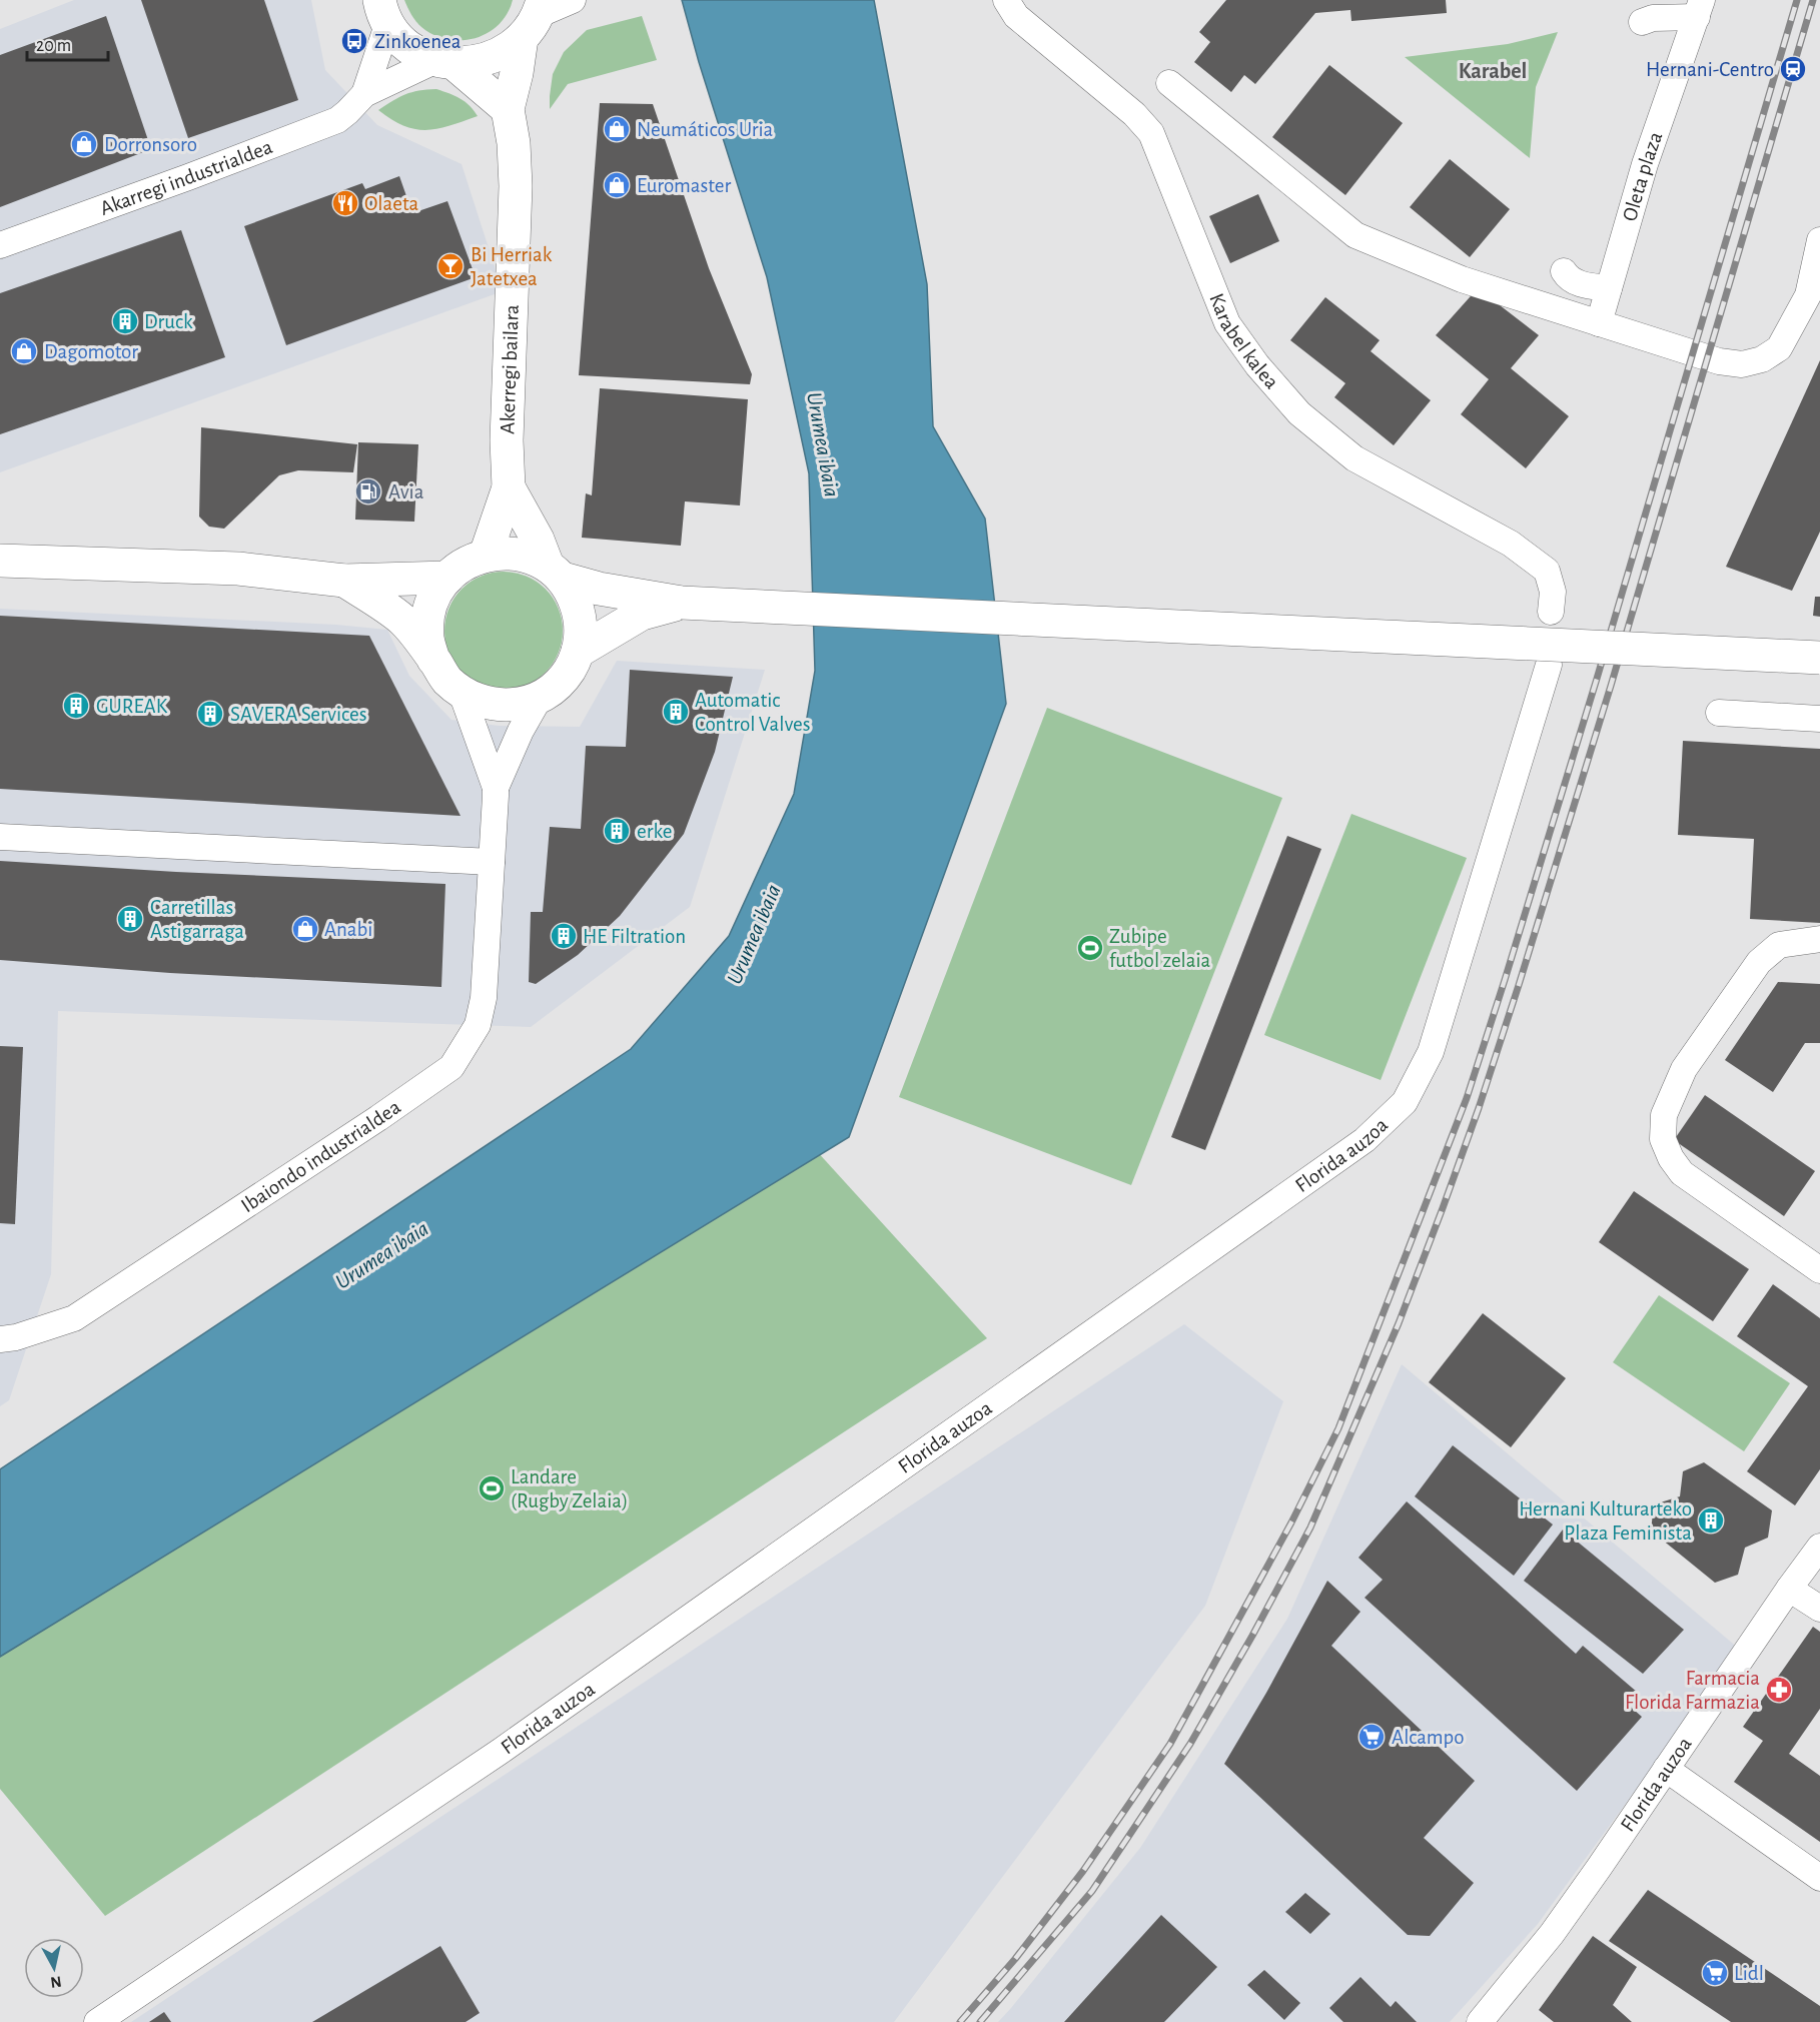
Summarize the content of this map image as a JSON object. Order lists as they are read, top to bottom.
{
  "streets": {
    "main road": ["Akerregi bailara"],
    "street": [
      "Oleta plaza",
      "Akarregi industrialdea",
      "Karabel kalea",
      "Florida auzoa",
      "Ibaiondo industrialdea"
    ]
  },
  "districts": ["Karabel"],
  "water": ["Urumea ibaia"],
  "places": {
    "bus stop": ["Zinkoenea"],
    "station": ["Hernani-Centro"],
    "shop": [
      "Neumáticos Uria",
      "Dorronsoro",
      "Euromaster",
      "Dagomotor",
      "Anabi"
    ],
    "restaurant": ["Olaeta"],
    "bar": ["Bi Herriak Jatetxea"],
    "building": [
      "Druck",
      "GUREAK",
      "Automatic Control Valves",
      "SAVERA Services",
      "erke",
      "Carretillas Astigarraga",
      "HE Filtration",
      "Hernani Kulturarteko Plaza Feminista"
    ],
    "fuel station": ["Avia"],
    "sports": ["Zubipe futbol zelaia", "Landare (Rugby Zelaia)"],
    "pharmacy": ["Farmacia Florida Farmazia"],
    "supermarket": ["Alcampo", "Lidl"]
  },
  "scale_bar": "20 m",
  "north": "bottom"
}
